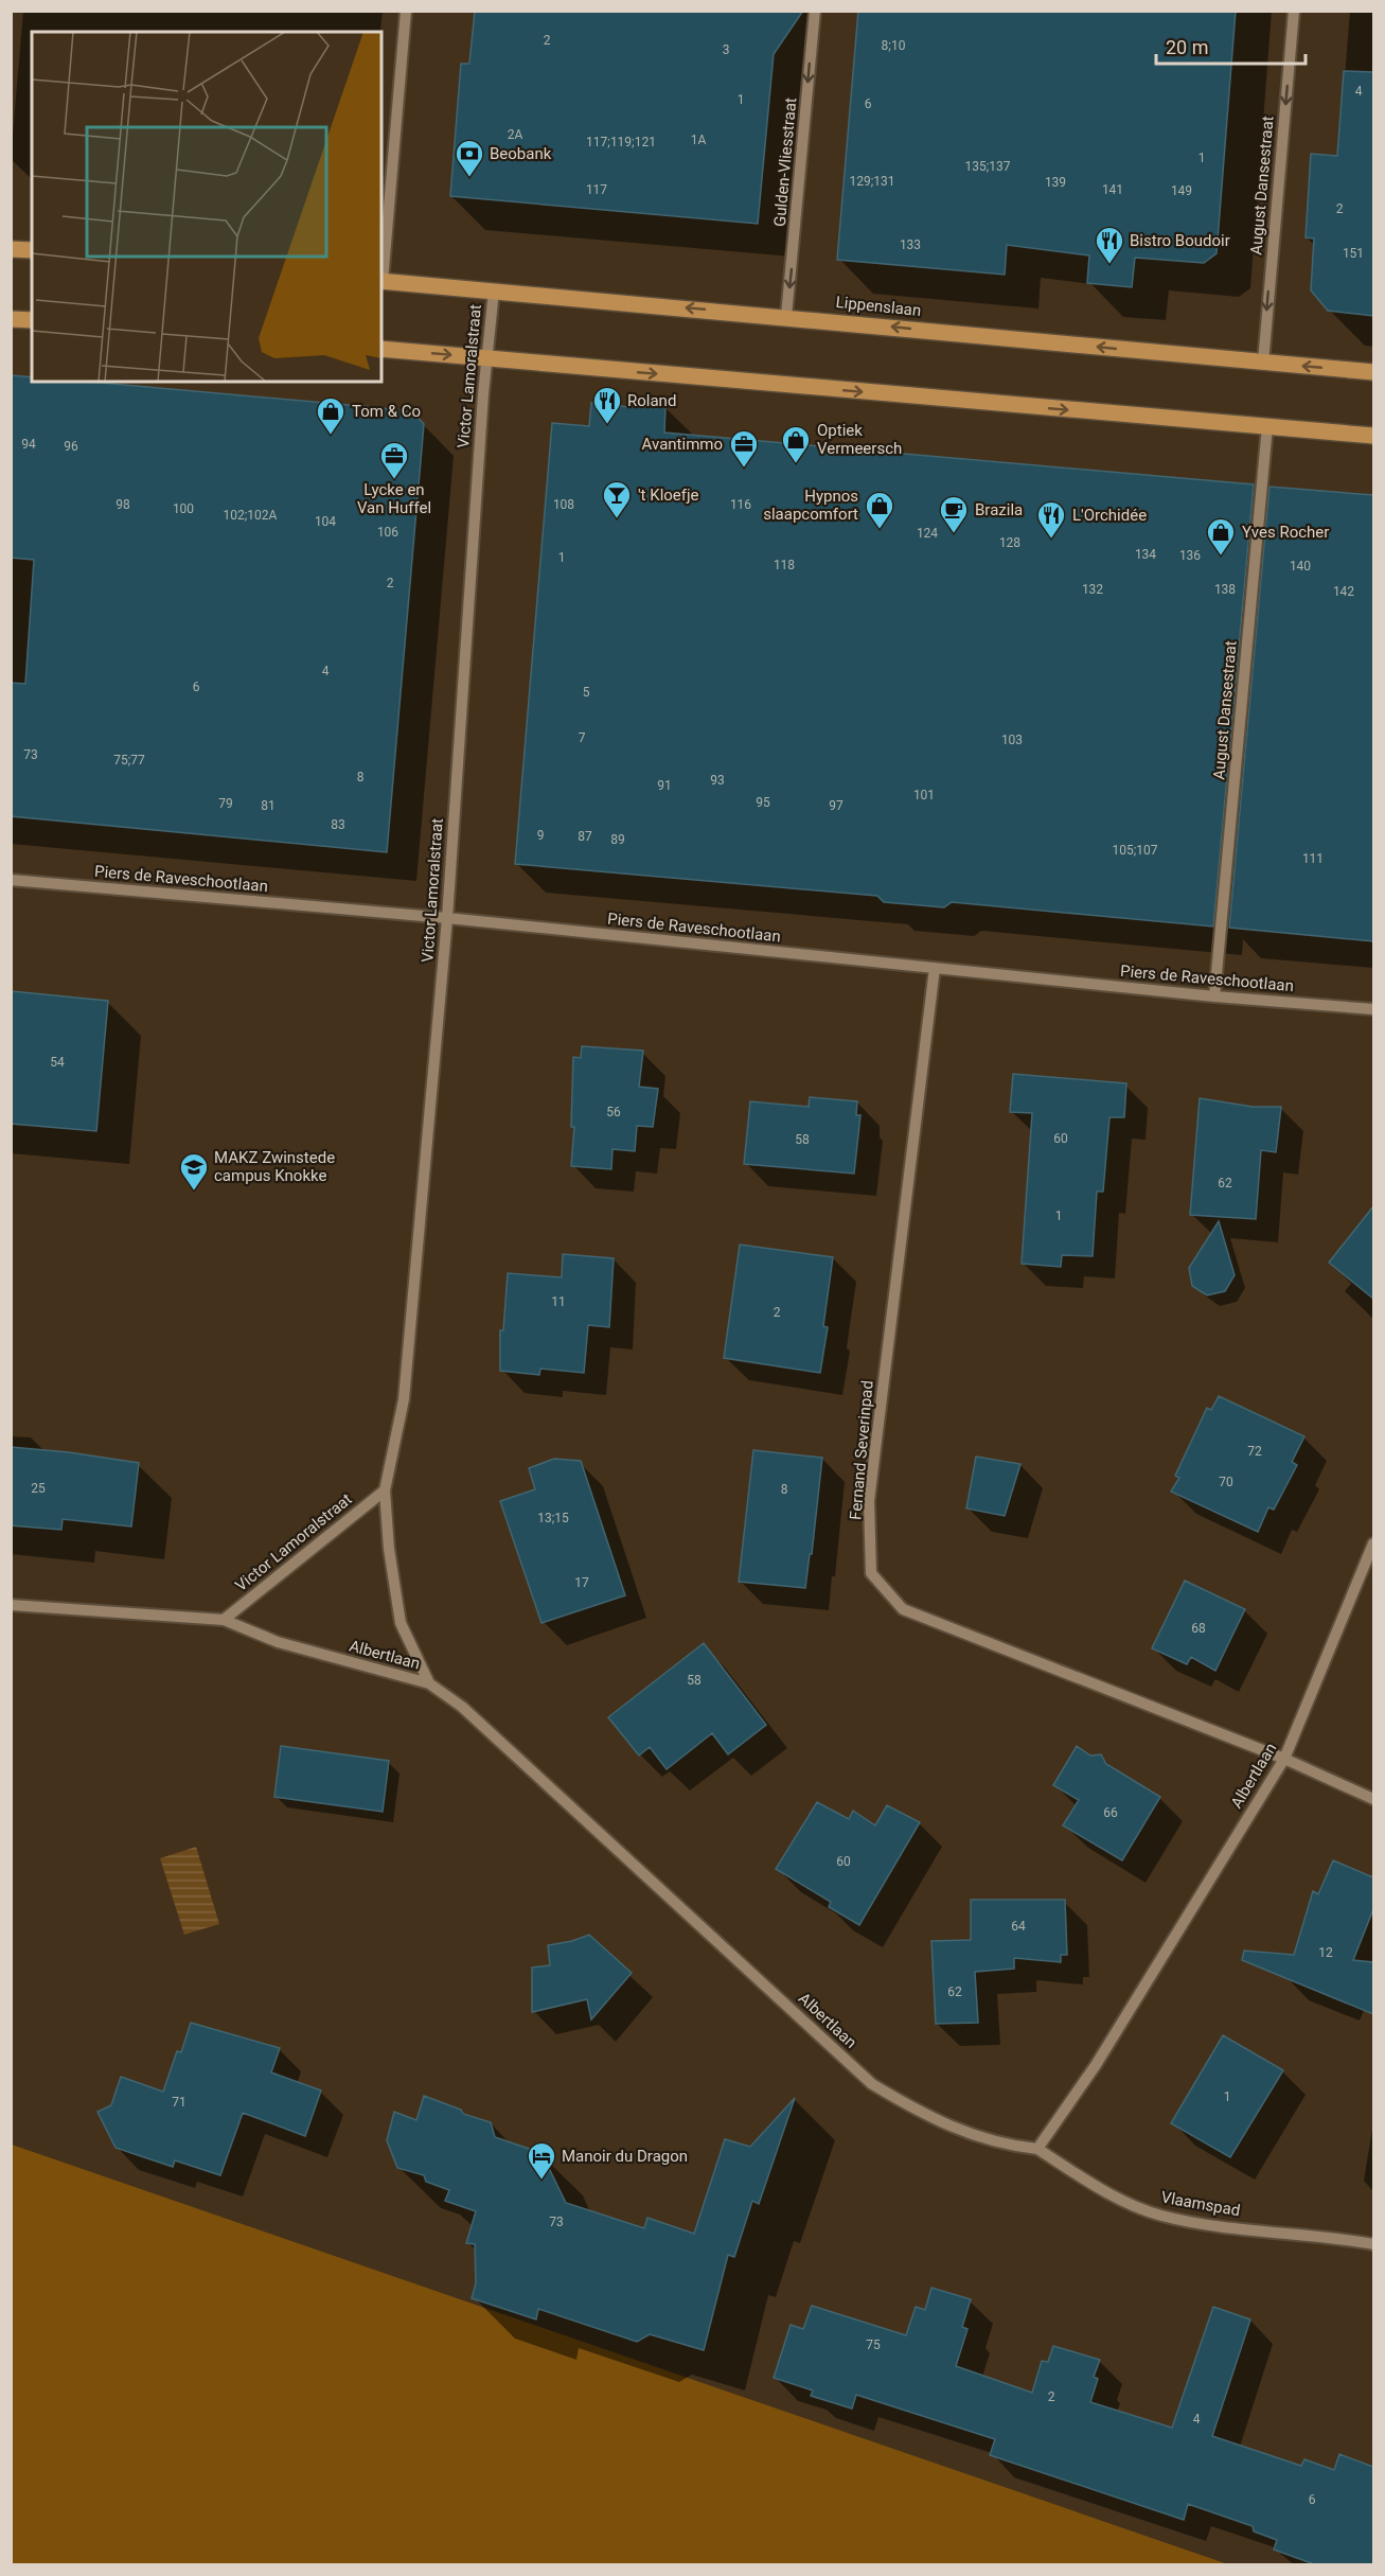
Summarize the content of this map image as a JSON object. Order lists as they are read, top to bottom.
{
  "streets": {
    "main road": ["Lippenslaan"],
    "street": [
      "Gulden-Vliesstraat",
      "August Dansestraat",
      "Victor Lamoralstraat",
      "Piers de Raveschootlaan",
      "Fernand Severinpad",
      "Albertlaan",
      "Vlaamspad"
    ]
  },
  "crossings": [
    ["Gulden-Vliesstraat", "Lippenslaan"],
    ["August Dansestraat", "Lippenslaan"],
    ["August Dansestraat", "Piers de Raveschootlaan"],
    ["Lippenslaan", "Victor Lamoralstraat"],
    ["Victor Lamoralstraat", "Piers de Raveschootlaan"],
    ["Victor Lamoralstraat", "Albertlaan"],
    ["Piers de Raveschootlaan", "Fernand Severinpad"],
    ["Fernand Severinpad", "Albertlaan"],
    ["Albertlaan", "Vlaamspad"]
  ],
  "one_way": ["Gulden-Vliesstraat", "August Dansestraat"],
  "places": {
    "bank": ["Beobank"],
    "restaurant": ["Bistro Boudoir", "Roland", "L'Orchidée"],
    "shop": [
      "Tom & Co",
      "Optiek Vermeersch",
      "Hypnos slaapcomfort",
      "Yves Rocher"
    ],
    "office": ["Avantimmo", "Lycke en Van Huffel"],
    "bar": ["'t Kloefje"],
    "cafe": ["Brazila"],
    "school or university": ["MAKZ Zwinstede campus Knokke"],
    "hotel": ["Manoir du Dragon"]
  },
  "house_numbers": [
    "2",
    "8;10",
    "3",
    "4",
    "1",
    "6",
    "2A",
    "1A",
    "117;119;121",
    "1",
    "135;137",
    "129;131",
    "139",
    "117",
    "141",
    "149",
    "2",
    "133",
    "151",
    "94",
    "96",
    "98",
    "108",
    "116",
    "100",
    "102;102A",
    "104",
    "106",
    "124",
    "128",
    "134",
    "136",
    "1",
    "118",
    "140",
    "2",
    "132",
    "138",
    "142",
    "4",
    "6",
    "5",
    "7",
    "103",
    "73",
    "75;77",
    "8",
    "93",
    "91",
    "101",
    "95",
    "79",
    "81",
    "97",
    "83",
    "9",
    "87",
    "89",
    "105;107",
    "111",
    "54",
    "56",
    "60",
    "58",
    "62",
    "1",
    "11",
    "2",
    "72",
    "70",
    "25",
    "8",
    "13;15",
    "17",
    "68",
    "58",
    "66",
    "60",
    "64",
    "12",
    "62",
    "1",
    "71",
    "73",
    "75",
    "2",
    "4",
    "6"
  ],
  "scale_bar": "20 m"
}
